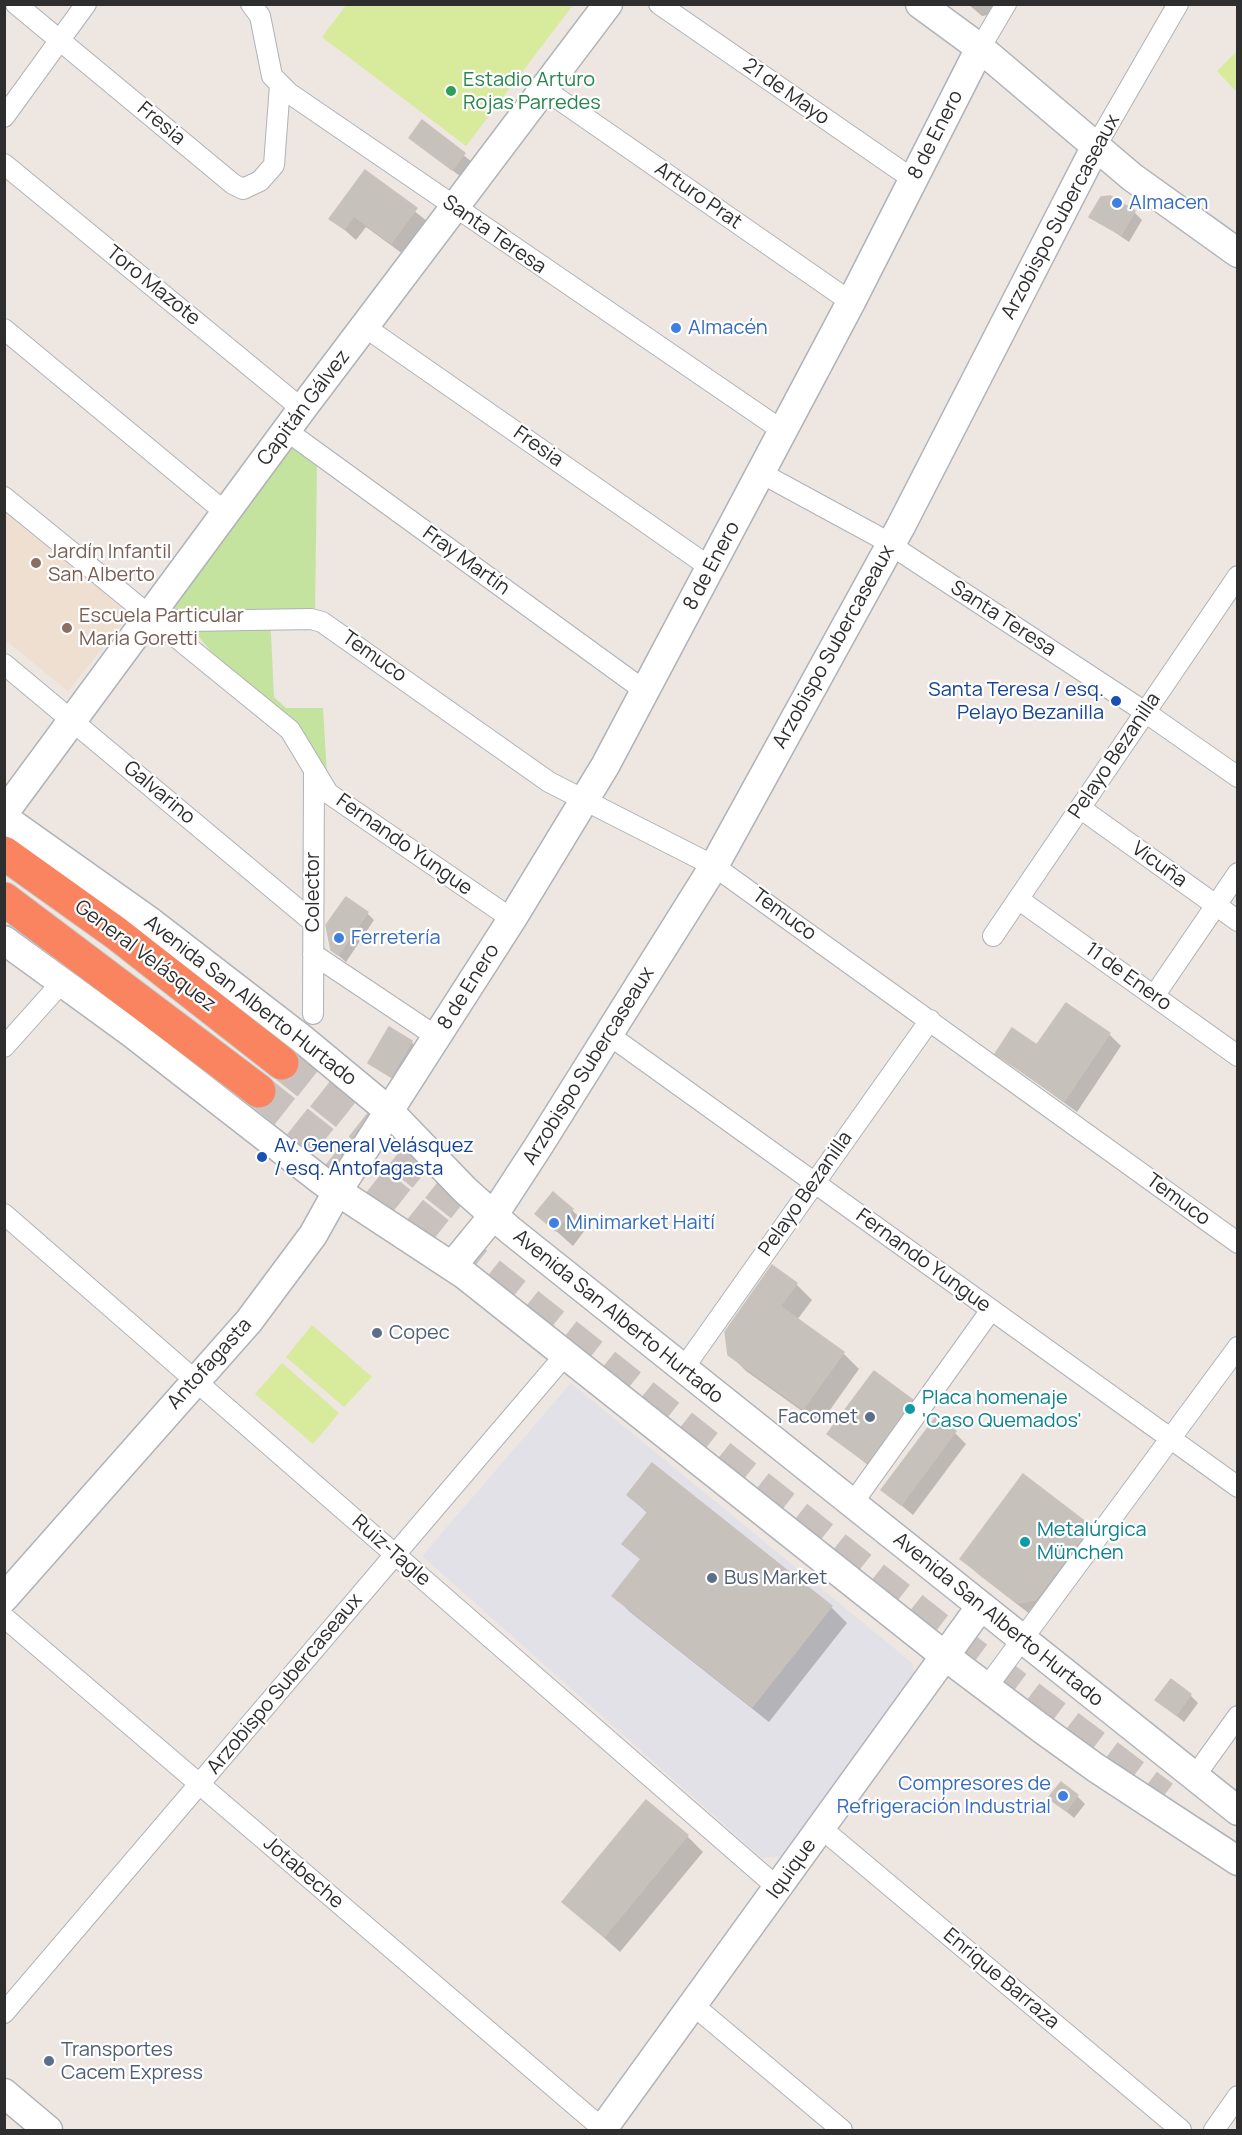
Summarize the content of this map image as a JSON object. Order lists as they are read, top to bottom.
{
  "streets": {
    "highway": ["General Velásquez"],
    "street": [
      "21 de Mayo",
      "Fresia",
      "8 de Enero",
      "Arturo Prat",
      "Arzobispo Subercaseaux",
      "Santa Teresa",
      "Toro Mazote",
      "Capitán Gálvez",
      "Fray Martín",
      "Temuco",
      "Pelayo Bezanilla",
      "Galvarino",
      "Fernando Yungue",
      "Vicuña",
      "Colector",
      "11 de Enero",
      "Avenida San Alberto Hurtado",
      "Antofagasta",
      "Ruiz-Tagle",
      "Iquique",
      "Jotabeche",
      "Enrique Barraza"
    ]
  },
  "crossings": [
    ["21 de Mayo", "8 de Enero"],
    ["Fresia", "8 de Enero"],
    ["Fresia", "Santa Teresa"],
    ["Fresia", "Capitán Gálvez"],
    ["8 de Enero", "Arturo Prat"],
    ["8 de Enero", "Santa Teresa"],
    ["8 de Enero", "Fray Martín"],
    ["8 de Enero", "Temuco"],
    ["8 de Enero", "Fernando Yungue"],
    ["8 de Enero", "Avenida San Alberto Hurtado"],
    ["8 de Enero", "Antofagasta"],
    ["Arturo Prat", "Capitán Gálvez"],
    ["Arzobispo Subercaseaux", "Santa Teresa"],
    ["Arzobispo Subercaseaux", "Temuco"],
    ["Arzobispo Subercaseaux", "Fernando Yungue"],
    ["Arzobispo Subercaseaux", "Avenida San Alberto Hurtado"],
    ["Arzobispo Subercaseaux", "Ruiz-Tagle"],
    ["Arzobispo Subercaseaux", "Jotabeche"],
    ["Santa Teresa", "Capitán Gálvez"],
    ["Santa Teresa", "Pelayo Bezanilla"],
    ["Toro Mazote", "Capitán Gálvez"],
    ["Toro Mazote", "Fray Martín"],
    ["Capitán Gálvez", "Fray Martín"],
    ["Capitán Gálvez", "Temuco"],
    ["Capitán Gálvez", "Galvarino"],
    ["Capitán Gálvez", "Fernando Yungue"],
    ["Temuco", "Pelayo Bezanilla"],
    ["Temuco", "Fernando Yungue"],
    ["Pelayo Bezanilla", "Fernando Yungue"],
    ["Pelayo Bezanilla", "Vicuña"],
    ["Pelayo Bezanilla", "11 de Enero"],
    ["Pelayo Bezanilla", "Avenida San Alberto Hurtado"],
    ["Galvarino", "Colector"],
    ["Fernando Yungue", "Colector"],
    ["Avenida San Alberto Hurtado", "Antofagasta"],
    ["Avenida San Alberto Hurtado", "Iquique"],
    ["Antofagasta", "Ruiz-Tagle"],
    ["Ruiz-Tagle", "Iquique"],
    ["Iquique", "Jotabeche"],
    ["Iquique", "Enrique Barraza"]
  ],
  "places": [
    "Estadio Arturo Rojas Parredes",
    "Almacen",
    "Almacén",
    "Jardín Infantil San Alberto",
    "Escuela Particular Maria Goretti",
    "Santa Teresa / esq. Pelayo Bezanilla",
    "Ferretería",
    "Av. General Velásquez / esq. Antofagasta",
    "Minimarket Haití",
    "Copec",
    "Placa homenaje 'Caso Quemados'",
    "Facomet",
    "Metalúrgica München",
    "Bus Market",
    "Compresores de Refrigeración Industrial",
    "Transportes Cacem Express"
  ]
}
